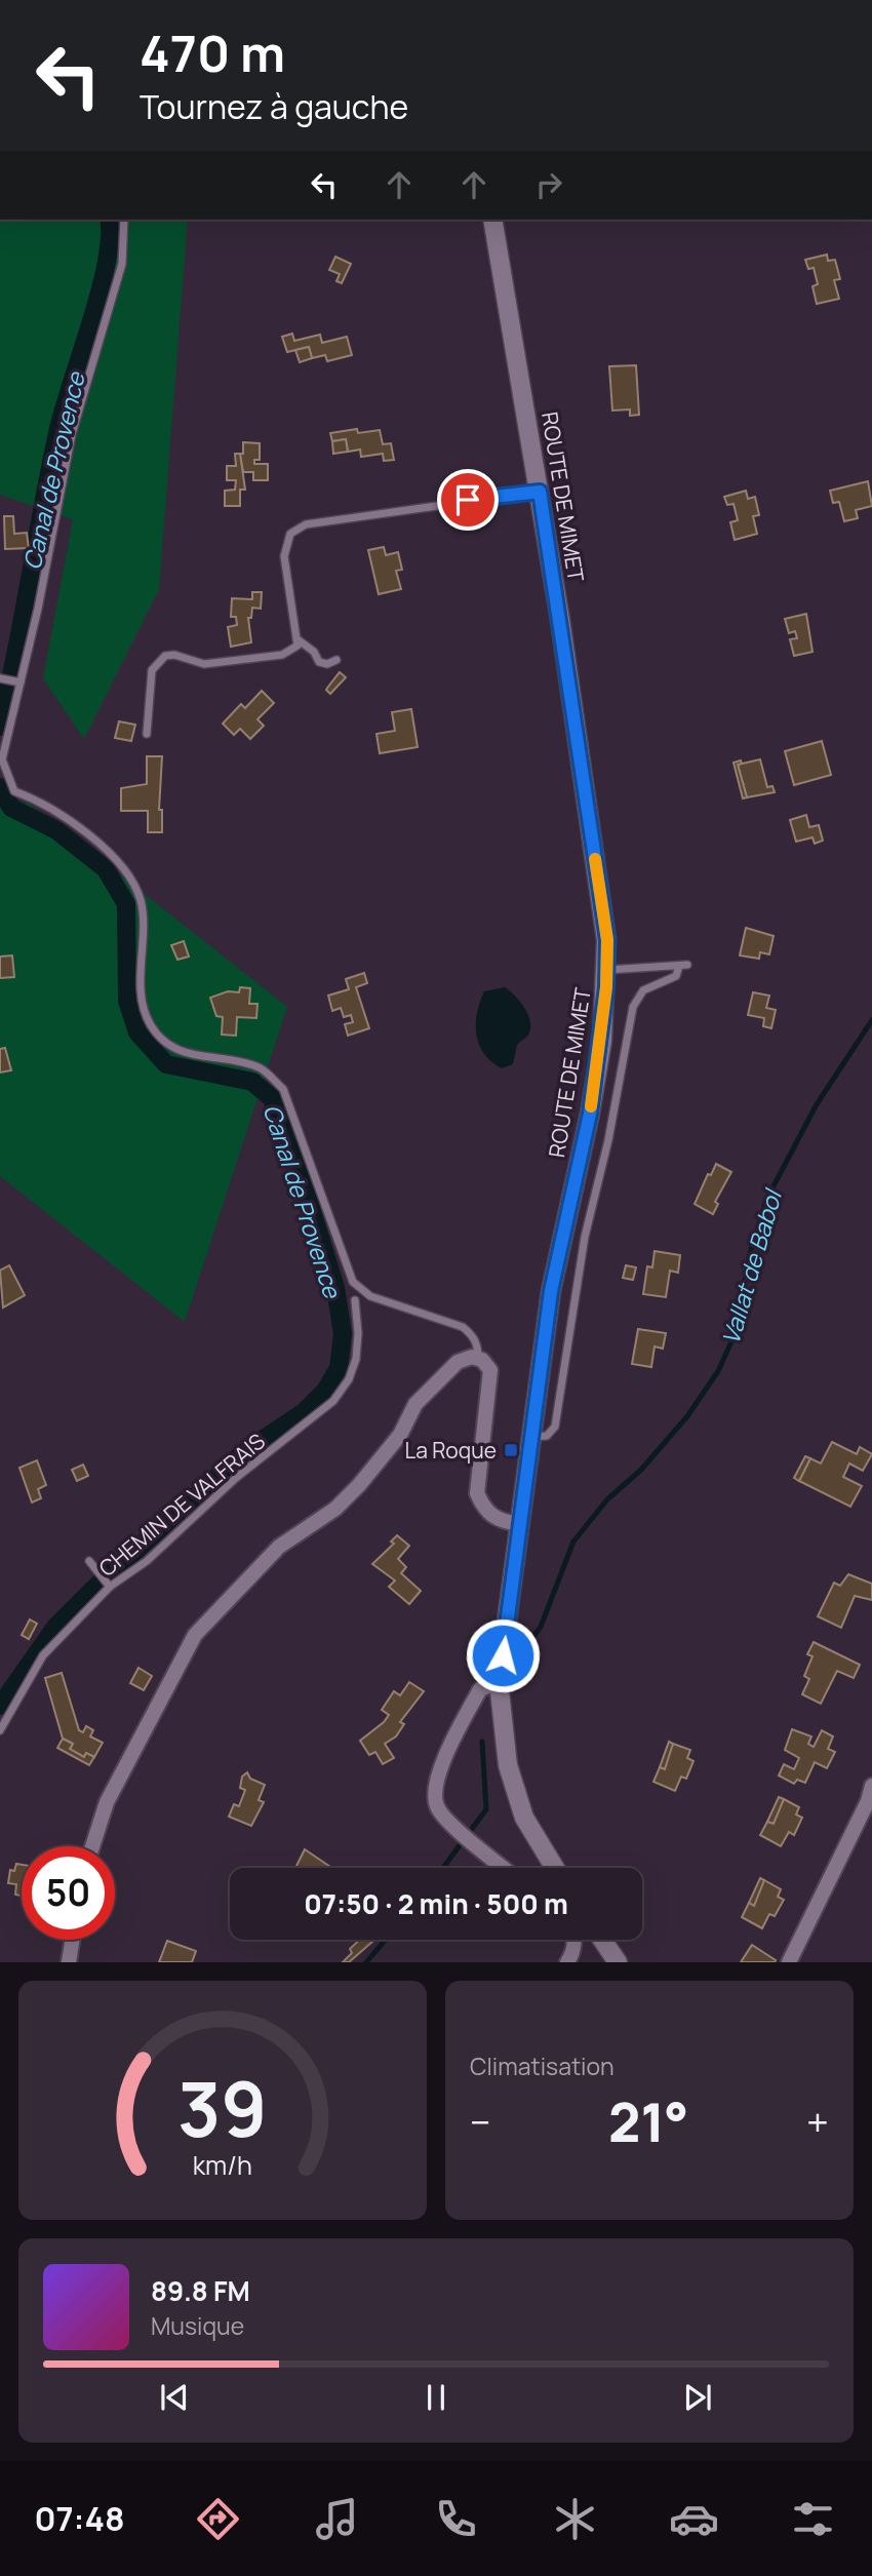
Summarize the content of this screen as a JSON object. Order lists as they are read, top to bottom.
{
  "streets": {
    "main road": ["ROUTE DE MIMET"],
    "lane": ["CHEMIN DE VALFRAIS"]
  },
  "water": ["Canal de Provence", "Vallat de Babol"],
  "places": {
    "transit": ["La Roque"]
  },
  "page": {
    "turn": ["470 m", "Tournez à gauche"],
    "limit": "50",
    "trip": "07:50 · 2 min · 500 m",
    "tile": "Climatisation",
    "heat": ["−", "21°", "+"],
    "song": ["89.8 FM", "Musique"],
    "tabs": "07:48",
    "gauge": ["39", "km/h"]
  }
}
